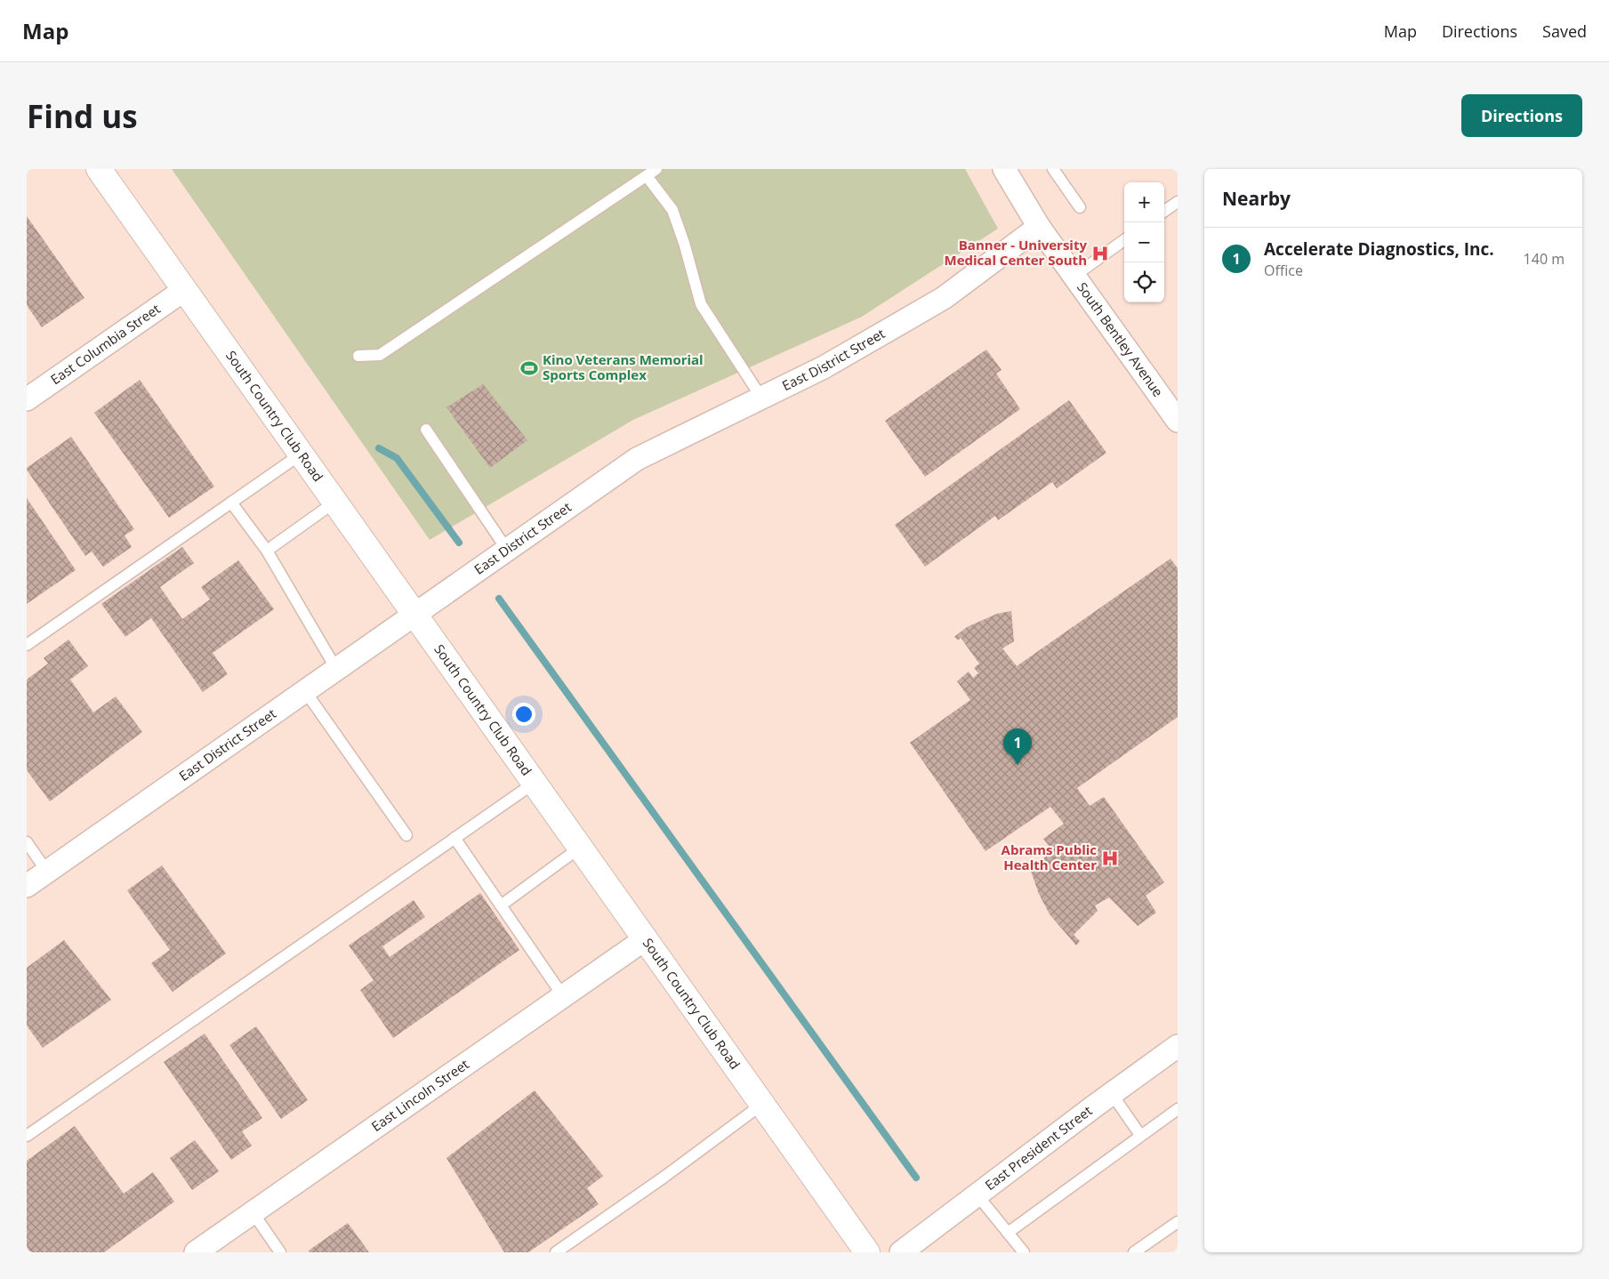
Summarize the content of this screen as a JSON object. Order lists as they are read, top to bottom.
{
  "streets": {
    "street": [
      "South Bentley Avenue",
      "East Columbia Street",
      "East District Street",
      "South Country Club Road",
      "East Lincoln Street",
      "East President Street"
    ]
  },
  "crossings": [
    ["South Bentley Avenue", "East District Street"],
    ["East Columbia Street", "South Country Club Road"],
    ["East District Street", "South Country Club Road"],
    ["South Country Club Road", "East Lincoln Street"]
  ],
  "places": {
    "hospital": ["Banner - University Medical Center South", "Abrams Public Health Center"],
    "sports": ["Kino Veterans Memorial Sports Complex"]
  },
  "page": {
    "header": "Map",
    "nav": ["Map", "Directions", "Saved"],
    "buttons": "Directions",
    "title": "Find us",
    "heading": "Nearby",
    "map_buttons": ["+", "−"],
    "list": [
      {
        "mark": "1",
        "name": "Accelerate Diagnostics, Inc.",
        "note": "Office",
        "value": "140 m"
      }
    ],
    "pins": "1"
  }
}
